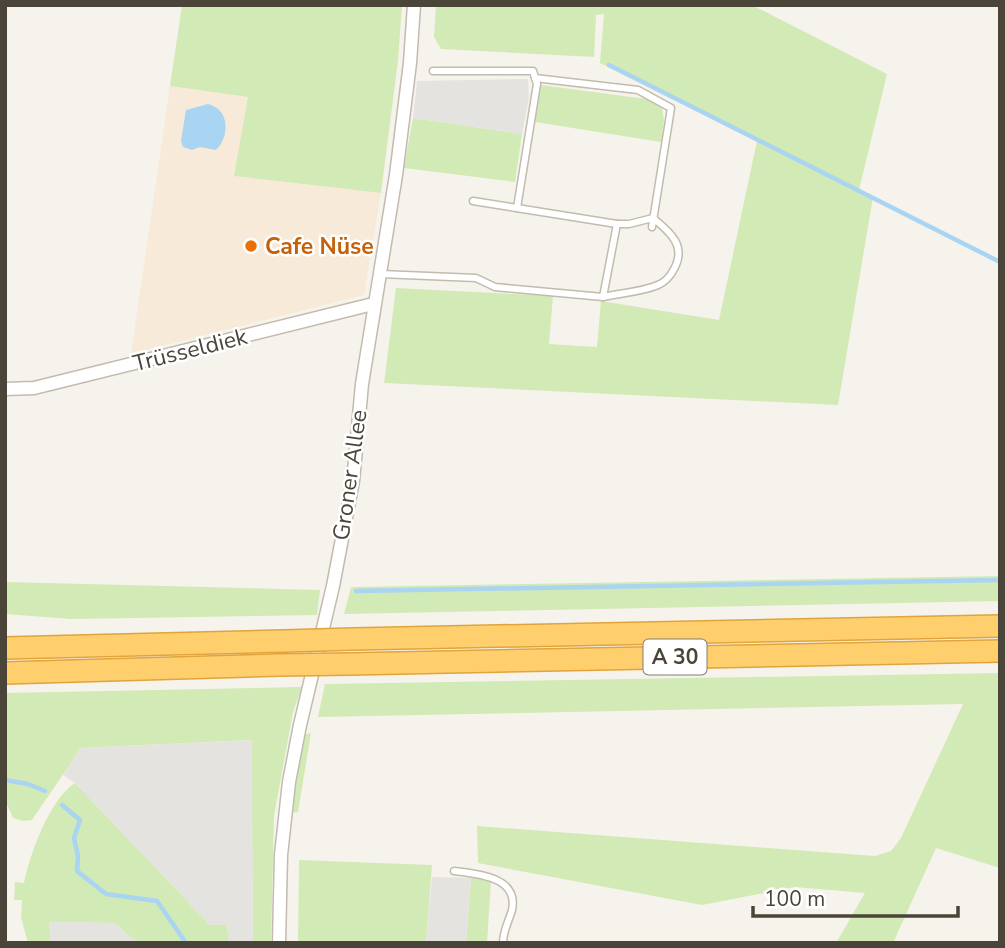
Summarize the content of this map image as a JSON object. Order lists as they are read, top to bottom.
{
  "streets": {
    "highway": ["A 30"],
    "street": ["Trüsseldiek", "Groner Allee"]
  },
  "crossings": [
    ["Trüsseldiek", "Groner Allee"]
  ],
  "places": ["Cafe Nüse"],
  "scale_bar": "100 m"
}
